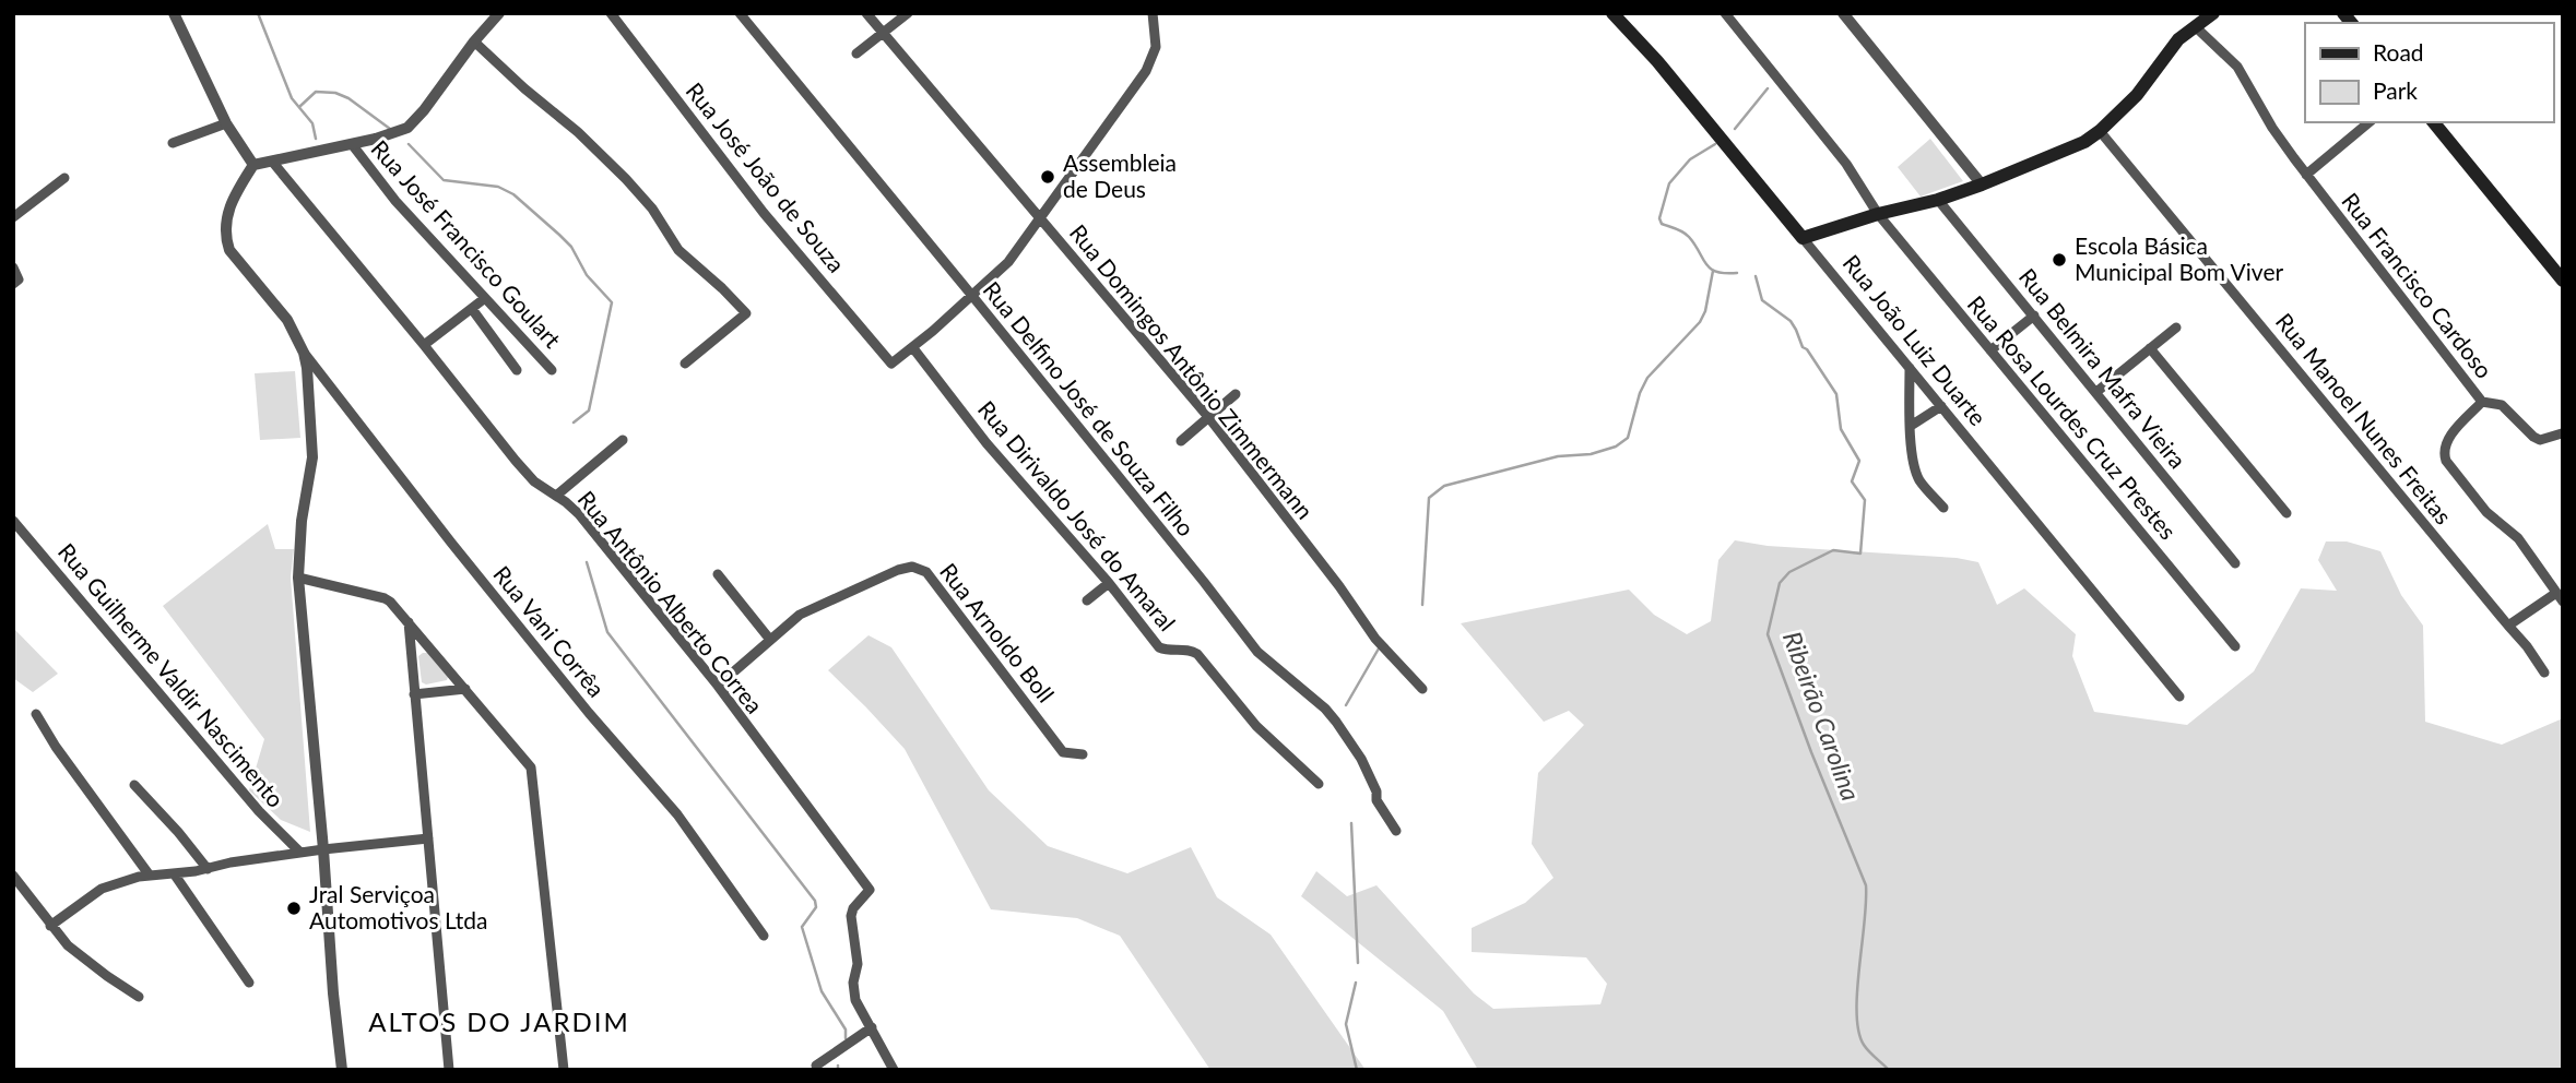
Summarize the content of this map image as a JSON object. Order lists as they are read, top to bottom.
{
  "streets": {
    "main road": ["Rua João Luiz Duarte"],
    "street": [
      "Rua José João de Souza",
      "Rua José Francisco Goulart",
      "Rua Francisco Cardoso",
      "Rua Belmira Mafra Vieira",
      "Rua Domingos Antônio Zimmermann",
      "Rua Delfino José de Souza Filho",
      "Rua Rosa Lourdes Cruz Prestes",
      "Rua Manoel Nunes Freitas",
      "Rua Dirivaldo José do Amaral",
      "Rua Antônio Alberto Correa",
      "Rua Vani Corrêa",
      "Rua Arnoldo Boll",
      "Rua Guilherme Valdir Nascimento"
    ]
  },
  "crossings": [
    ["Rua José João de Souza", "Rua Dirivaldo José do Amaral"],
    ["Rua Antônio Alberto Correa", "Rua Arnoldo Boll"]
  ],
  "districts": ["ALTOS DO JARDIM"],
  "water": ["Ribeirão Carolina"],
  "places": ["Assembleia de Deus", "Escola Básica Municipal Bom Viver", "Jral Serviçoa Automotivos Ltda"],
  "legend": ["Road", "Park"]
}
